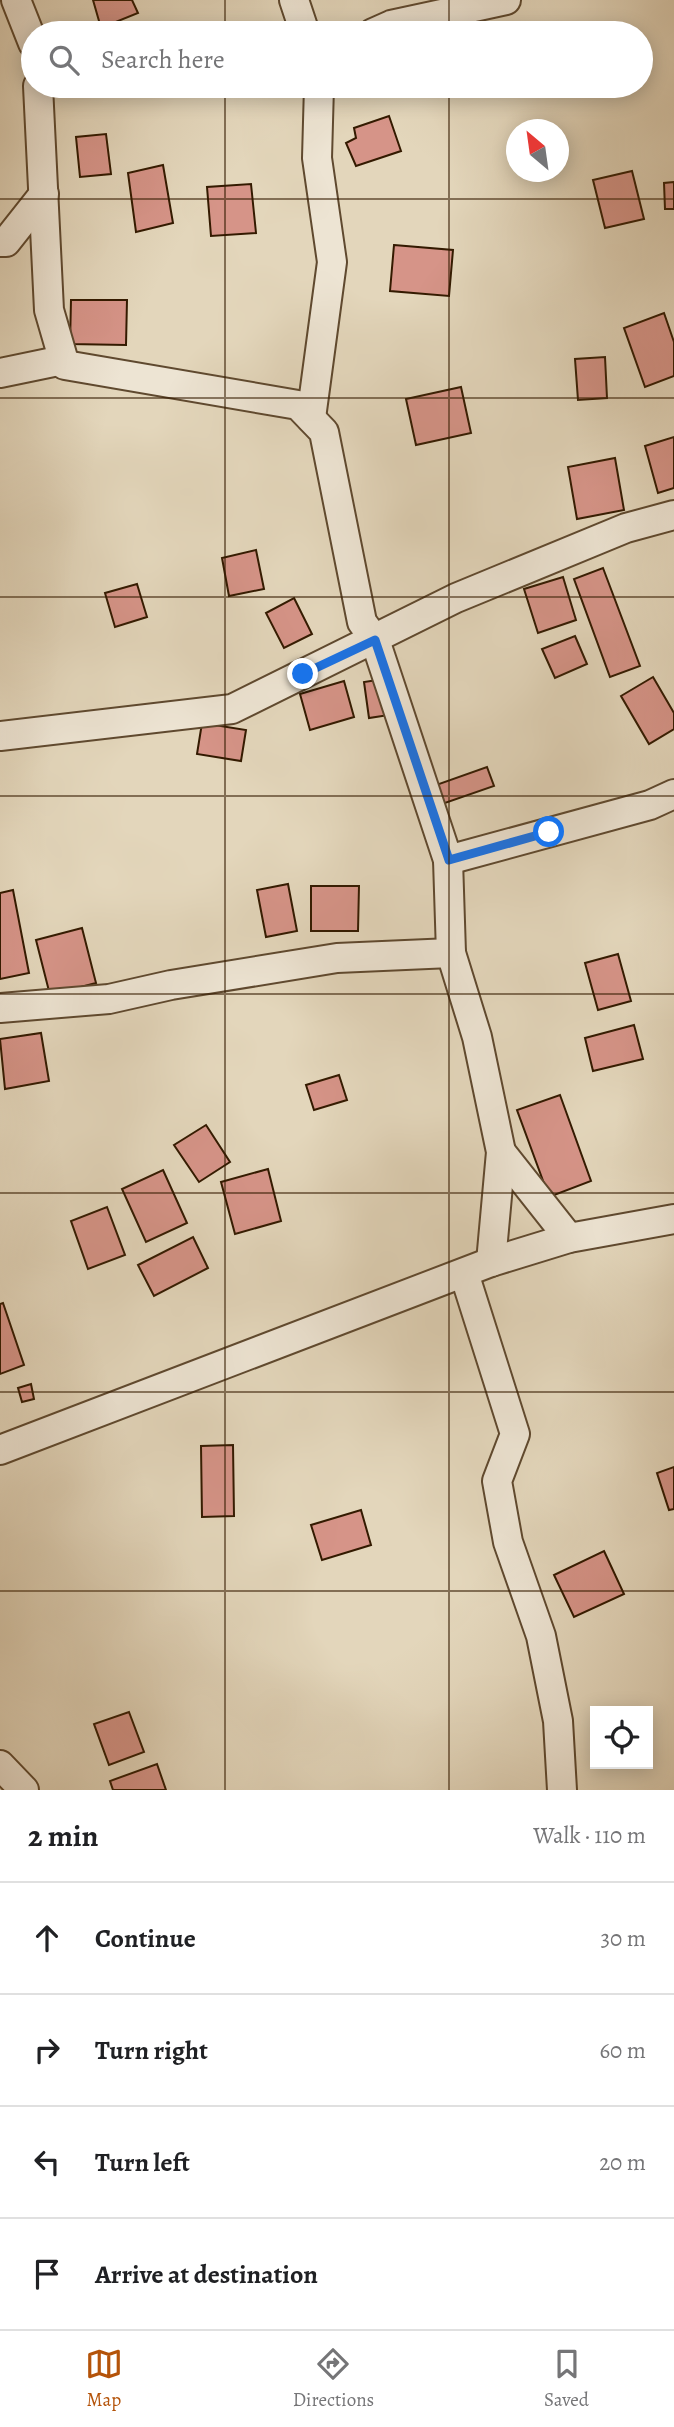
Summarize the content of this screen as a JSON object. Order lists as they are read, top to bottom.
{
  "north": "top left",
  "page": {
    "search": "Search here",
    "heading": ["2 min", "Walk · 110 m"],
    "list": [
      ["Continue", "30 m"],
      ["Turn right", "60 m"],
      ["Turn left", "20 m"],
      "Arrive at destination"
    ],
    "nav": ["Map", "Directions", "Saved"]
  }
}
